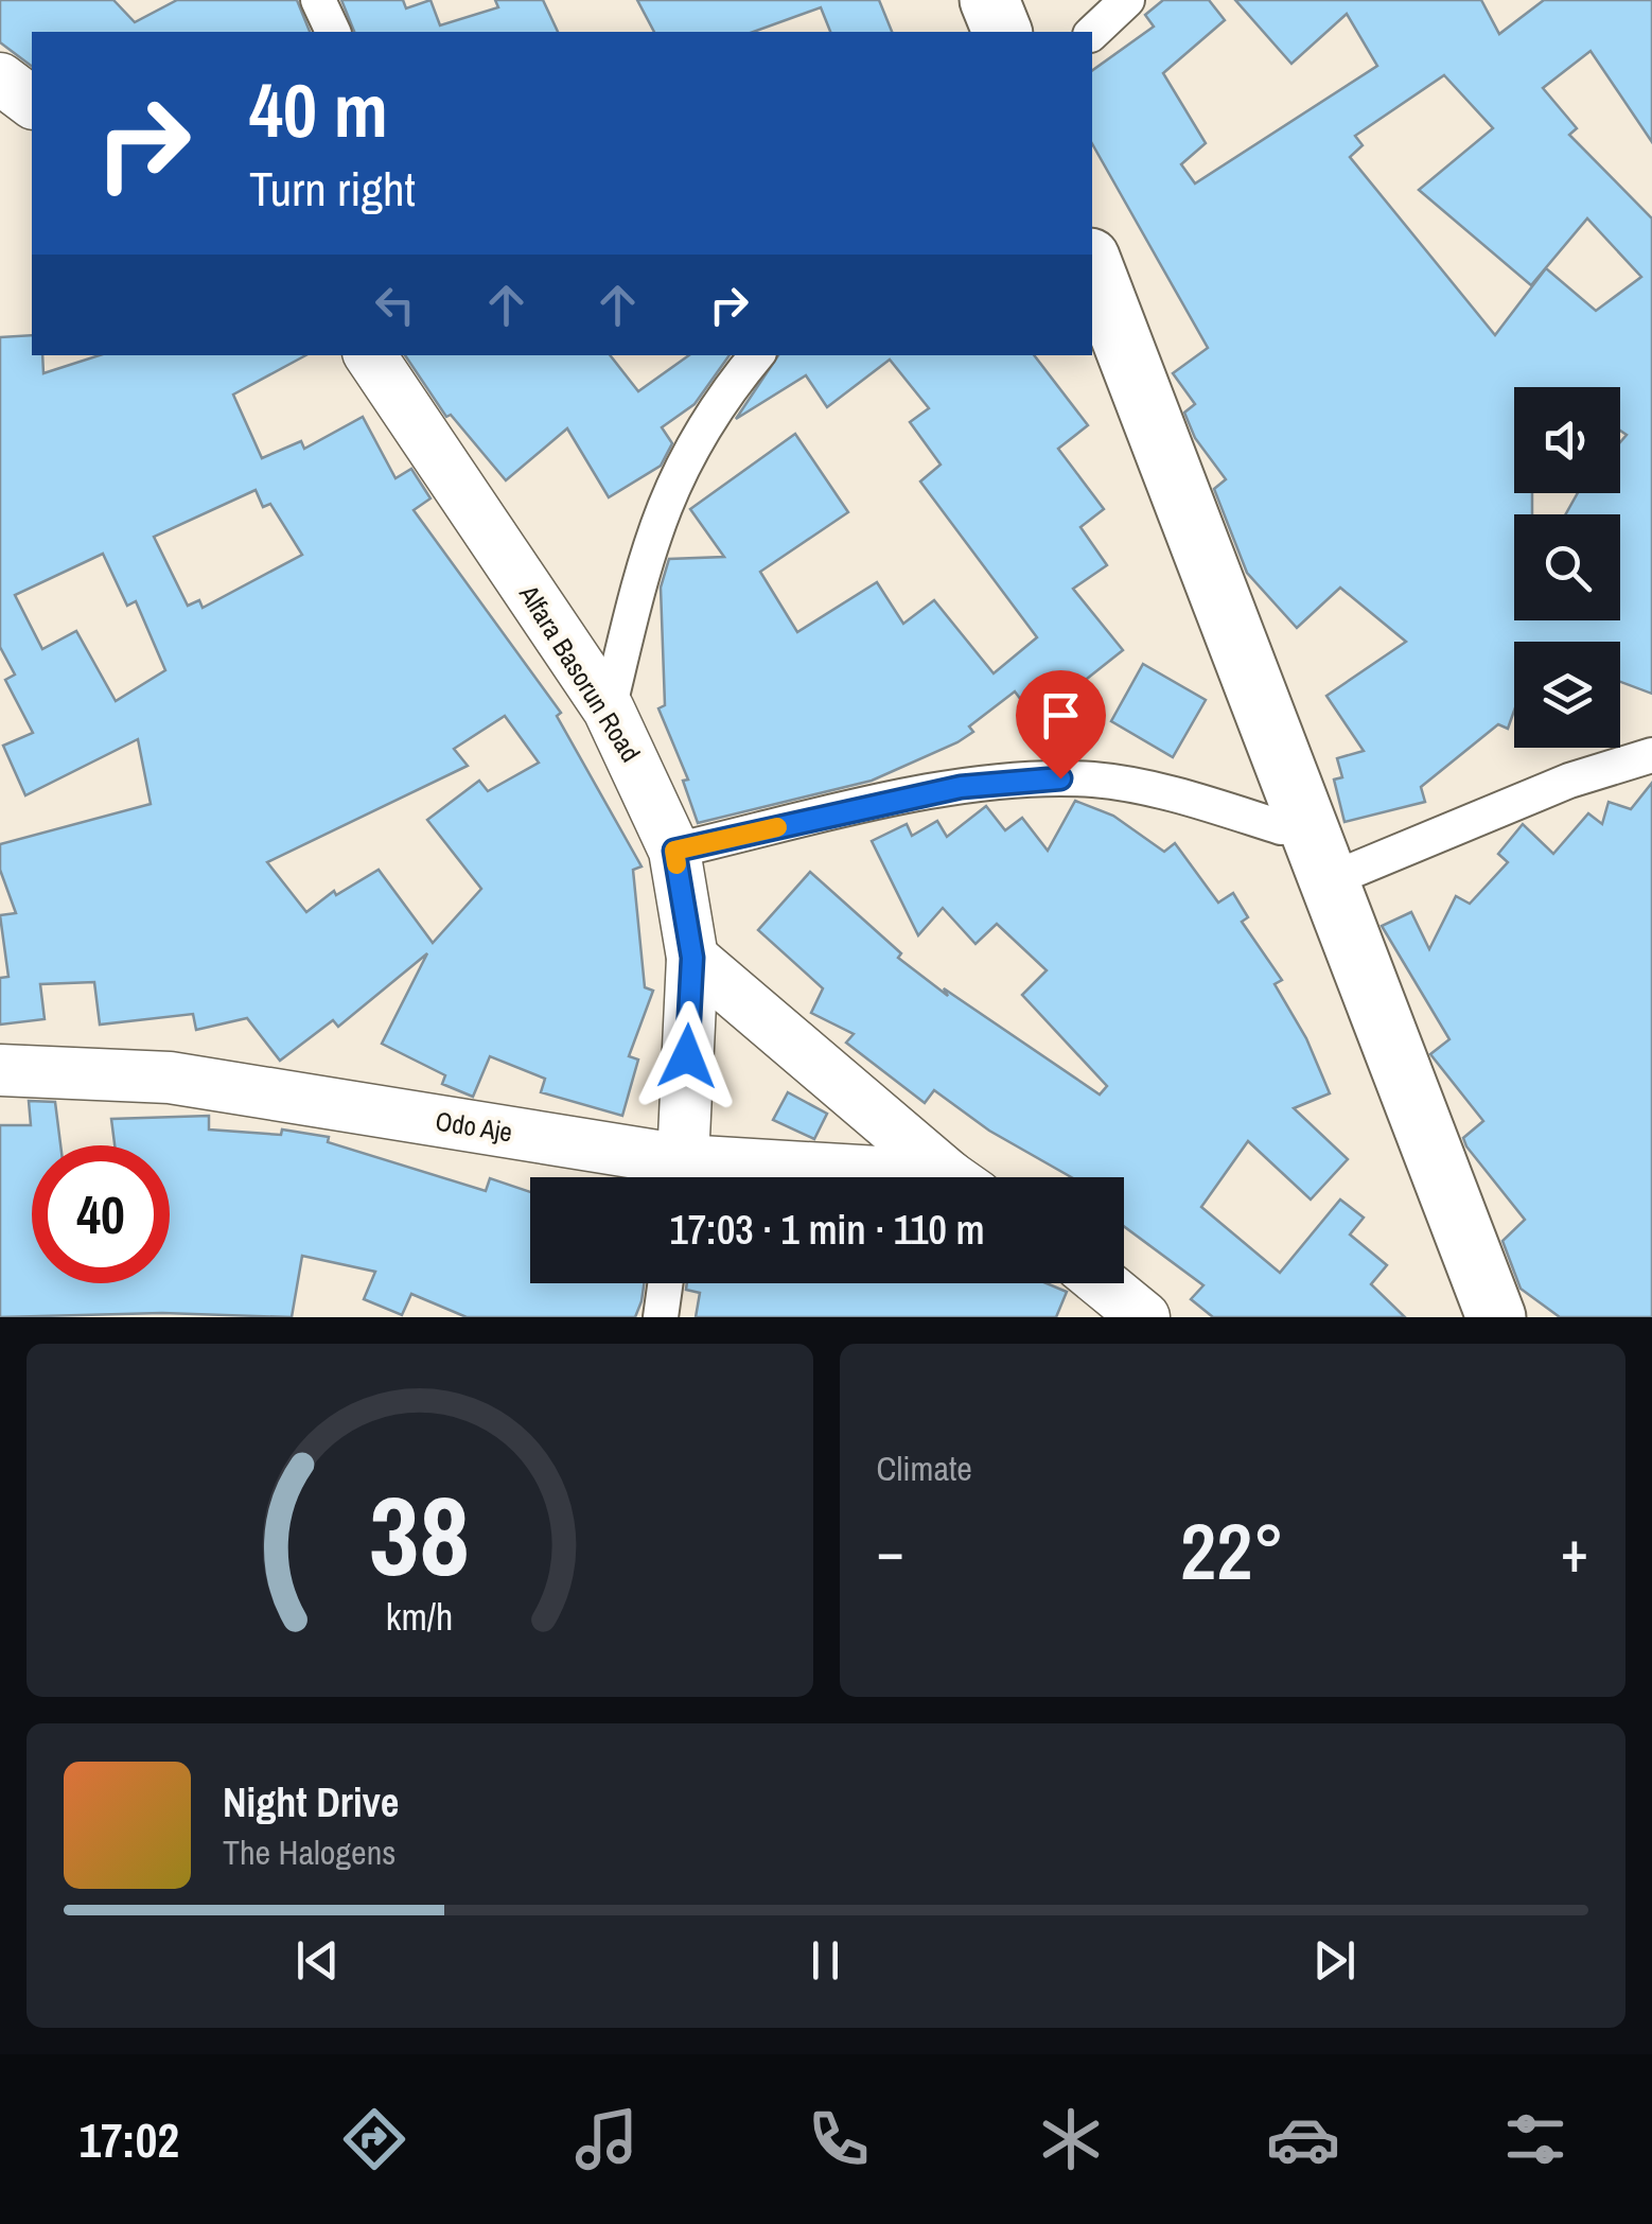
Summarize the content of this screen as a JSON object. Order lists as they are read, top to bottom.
{
  "streets": {
    "street": ["Alfara Basorun Road", "Odo Aje"]
  },
  "crossings": [
    ["Alfara Basorun Road", "Odo Aje"]
  ],
  "page": {
    "turn": ["40 m", "Turn right"],
    "limit": "40",
    "trip": "17:03 · 1 min · 110 m",
    "tile": "Climate",
    "heat": ["−", "22°", "+"],
    "song": ["Night Drive", "The Halogens"],
    "tabs": "17:02",
    "gauge": ["38", "km/h"]
  }
}
